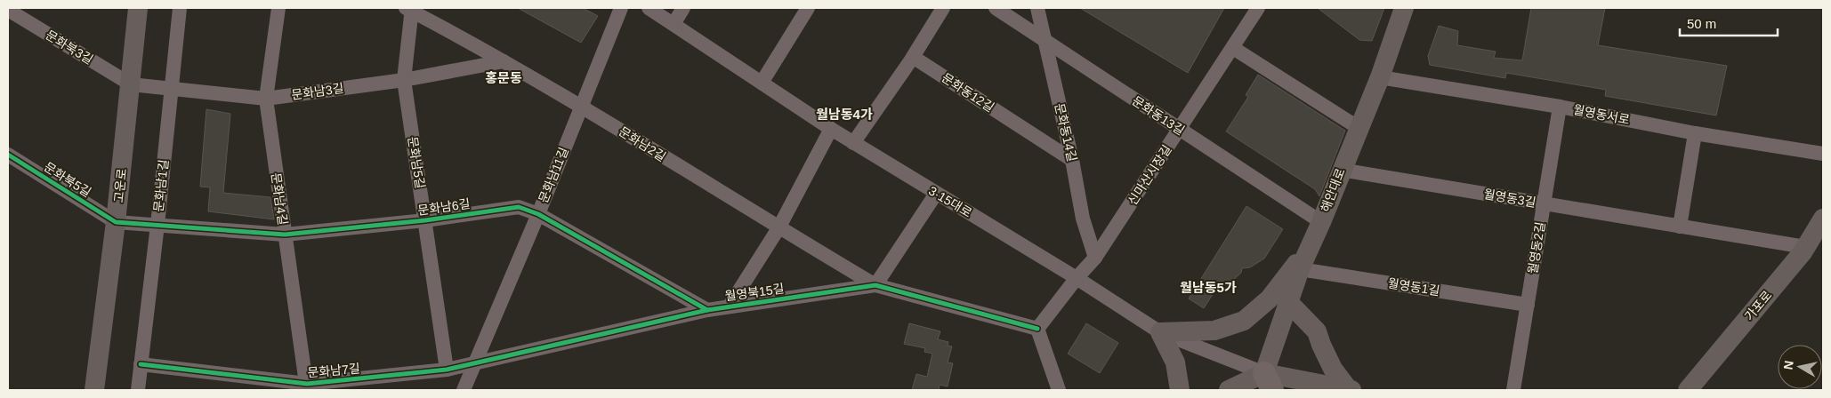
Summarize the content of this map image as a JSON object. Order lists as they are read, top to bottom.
{
  "streets": {
    "main road": ["고운로", "해안대로", "가포로"],
    "street": [
      "문화북3길",
      "문화남3길",
      "문화동12길",
      "월영동서로",
      "문화동13길",
      "문화동14길",
      "문화남2길",
      "문화남5길",
      "문화남11길",
      "신마산시장길",
      "문화북5길",
      "문화남1길",
      "월영동3길",
      "문화남4길",
      "3·15대로",
      "문화남6길",
      "월영동2길",
      "월영동1길",
      "월영북15길",
      "문화남7길"
    ]
  },
  "crossings": [
    ["문화북3길", "문화남3길"],
    ["문화북3길", "고운로"],
    ["문화남3길", "문화남2길"],
    ["문화남3길", "문화남5길"],
    ["문화남3길", "고운로"],
    ["문화남3길", "문화남1길"],
    ["문화남3길", "문화남4길"],
    ["문화동12길", "문화동14길"],
    ["월영동서로", "해안대로"],
    ["월영동서로", "월영동2길"],
    ["문화동13길", "문화동14길"],
    ["문화동13길", "신마산시장길"],
    ["문화동13길", "해안대로"],
    ["문화동14길", "신마산시장길"],
    ["문화남2길", "문화남5길"],
    ["문화남2길", "문화남11길"],
    ["문화남2길", "월영북15길"],
    ["문화남5길", "문화남6길"],
    ["문화남5길", "문화남7길"],
    ["문화남11길", "문화남6길"],
    ["문화남11길", "월영북15길"],
    ["문화남11길", "문화남7길"],
    ["신마산시장길", "3·15대로"],
    ["신마산시장길", "월영북15길"],
    ["문화북5길", "고운로"],
    ["문화북5길", "문화남6길"],
    ["고운로", "문화남6길"],
    ["문화남1길", "문화남6길"],
    ["문화남1길", "문화남7길"],
    ["해안대로", "월영동3길"],
    ["해안대로", "3·15대로"],
    ["해안대로", "월영동1길"],
    ["월영동3길", "월영동2길"],
    ["월영동3길", "가포로"],
    ["문화남4길", "문화남6길"],
    ["문화남4길", "문화남7길"],
    ["문화남6길", "월영북15길"],
    ["월영동2길", "월영동1길"],
    ["월영북15길", "문화남7길"]
  ],
  "districts": ["홍문동", "월남동4가", "월남동5가"],
  "scale_bar": "50 m",
  "north": "left"
}
